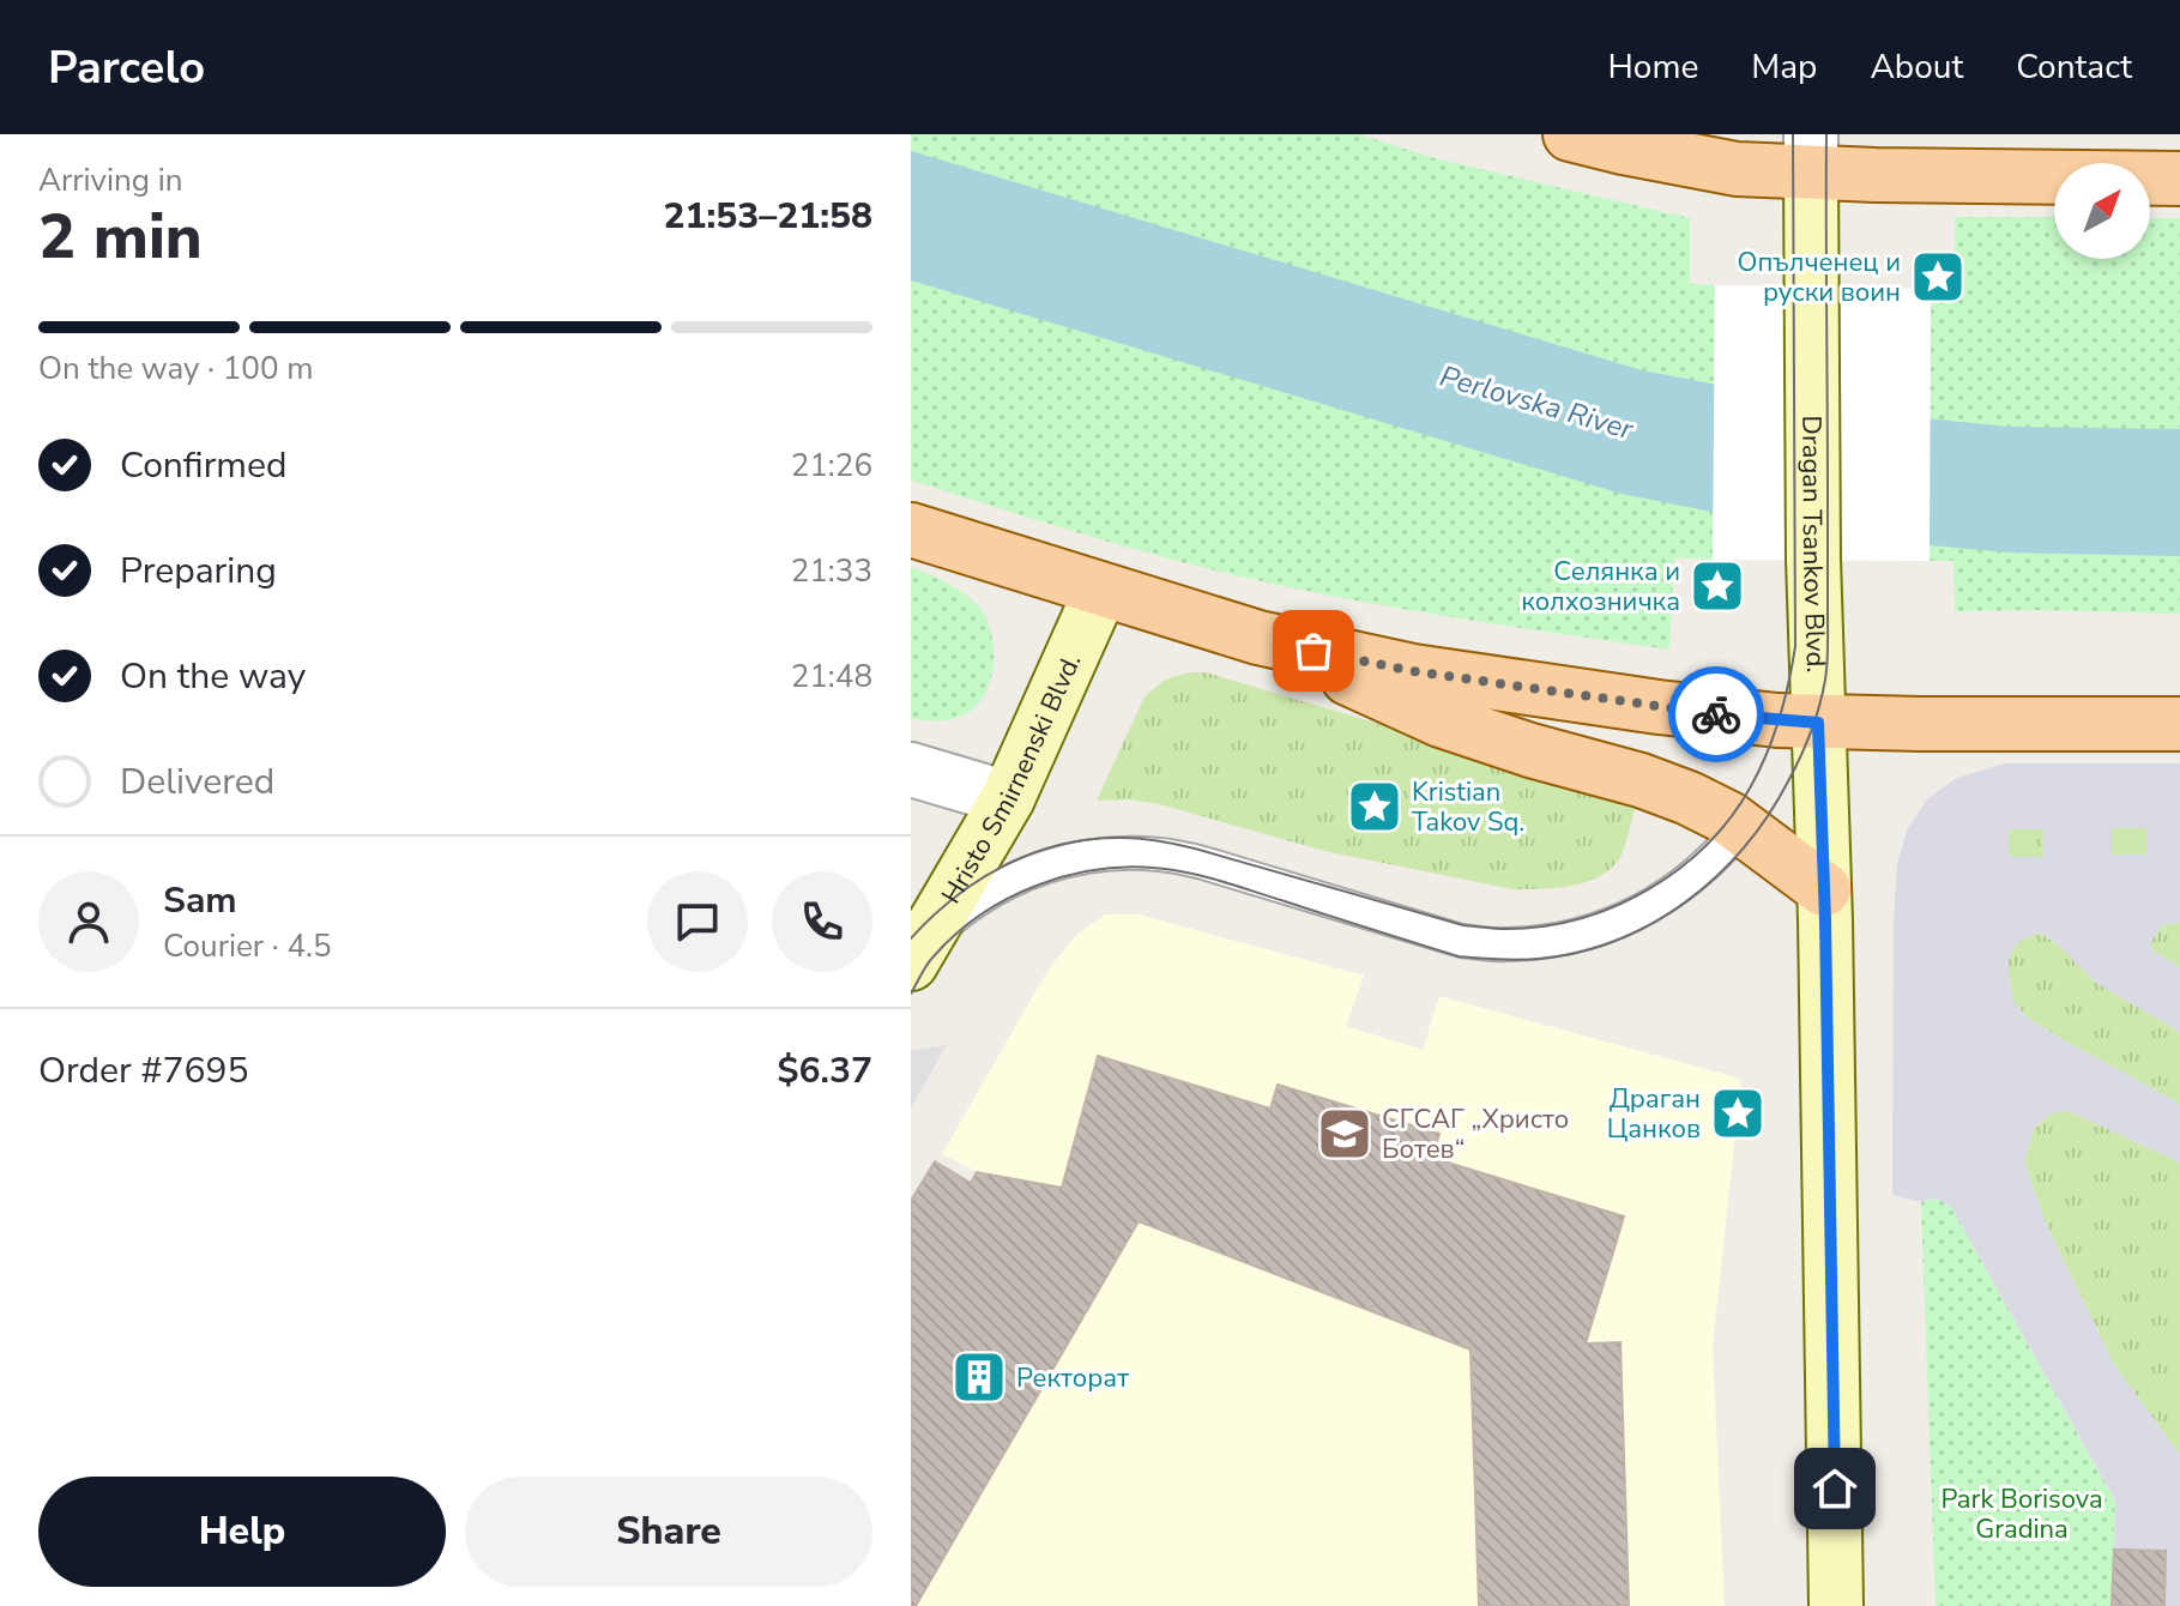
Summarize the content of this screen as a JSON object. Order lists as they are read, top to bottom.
{
  "streets": {
    "street": ["Dragan Tsankov Blvd.", "Hristo Smirnenski Blvd."]
  },
  "water": ["Perlovska River"],
  "parks": ["Park Borisova Gradina"],
  "places": {
    "place": [
      "Опълченец и руски воин",
      "Селянка и колхозничка",
      "Kristian Takov Sq.",
      "Драган Цанков"
    ],
    "school or university": ["СГСАГ „Христо Ботев“"],
    "building": ["Ректорат"]
  },
  "north": "top right",
  "page": {
    "header": "Parcelo",
    "nav": [
      "Home",
      "Map",
      "About",
      "Contact"
    ],
    "heading": ["2 min", "Arriving in", "21:53–21:58"],
    "panel": [
      "Sam",
      "Courier · 4.5",
      "Order #7695",
      "$6.37"
    ],
    "bar": "On the way · 100 m",
    "list": [
      ["Confirmed", "21:26"],
      ["Preparing", "21:33"],
      ["On the way", "21:48"],
      "Delivered"
    ],
    "buttons": ["Help", "Share"]
  }
}
